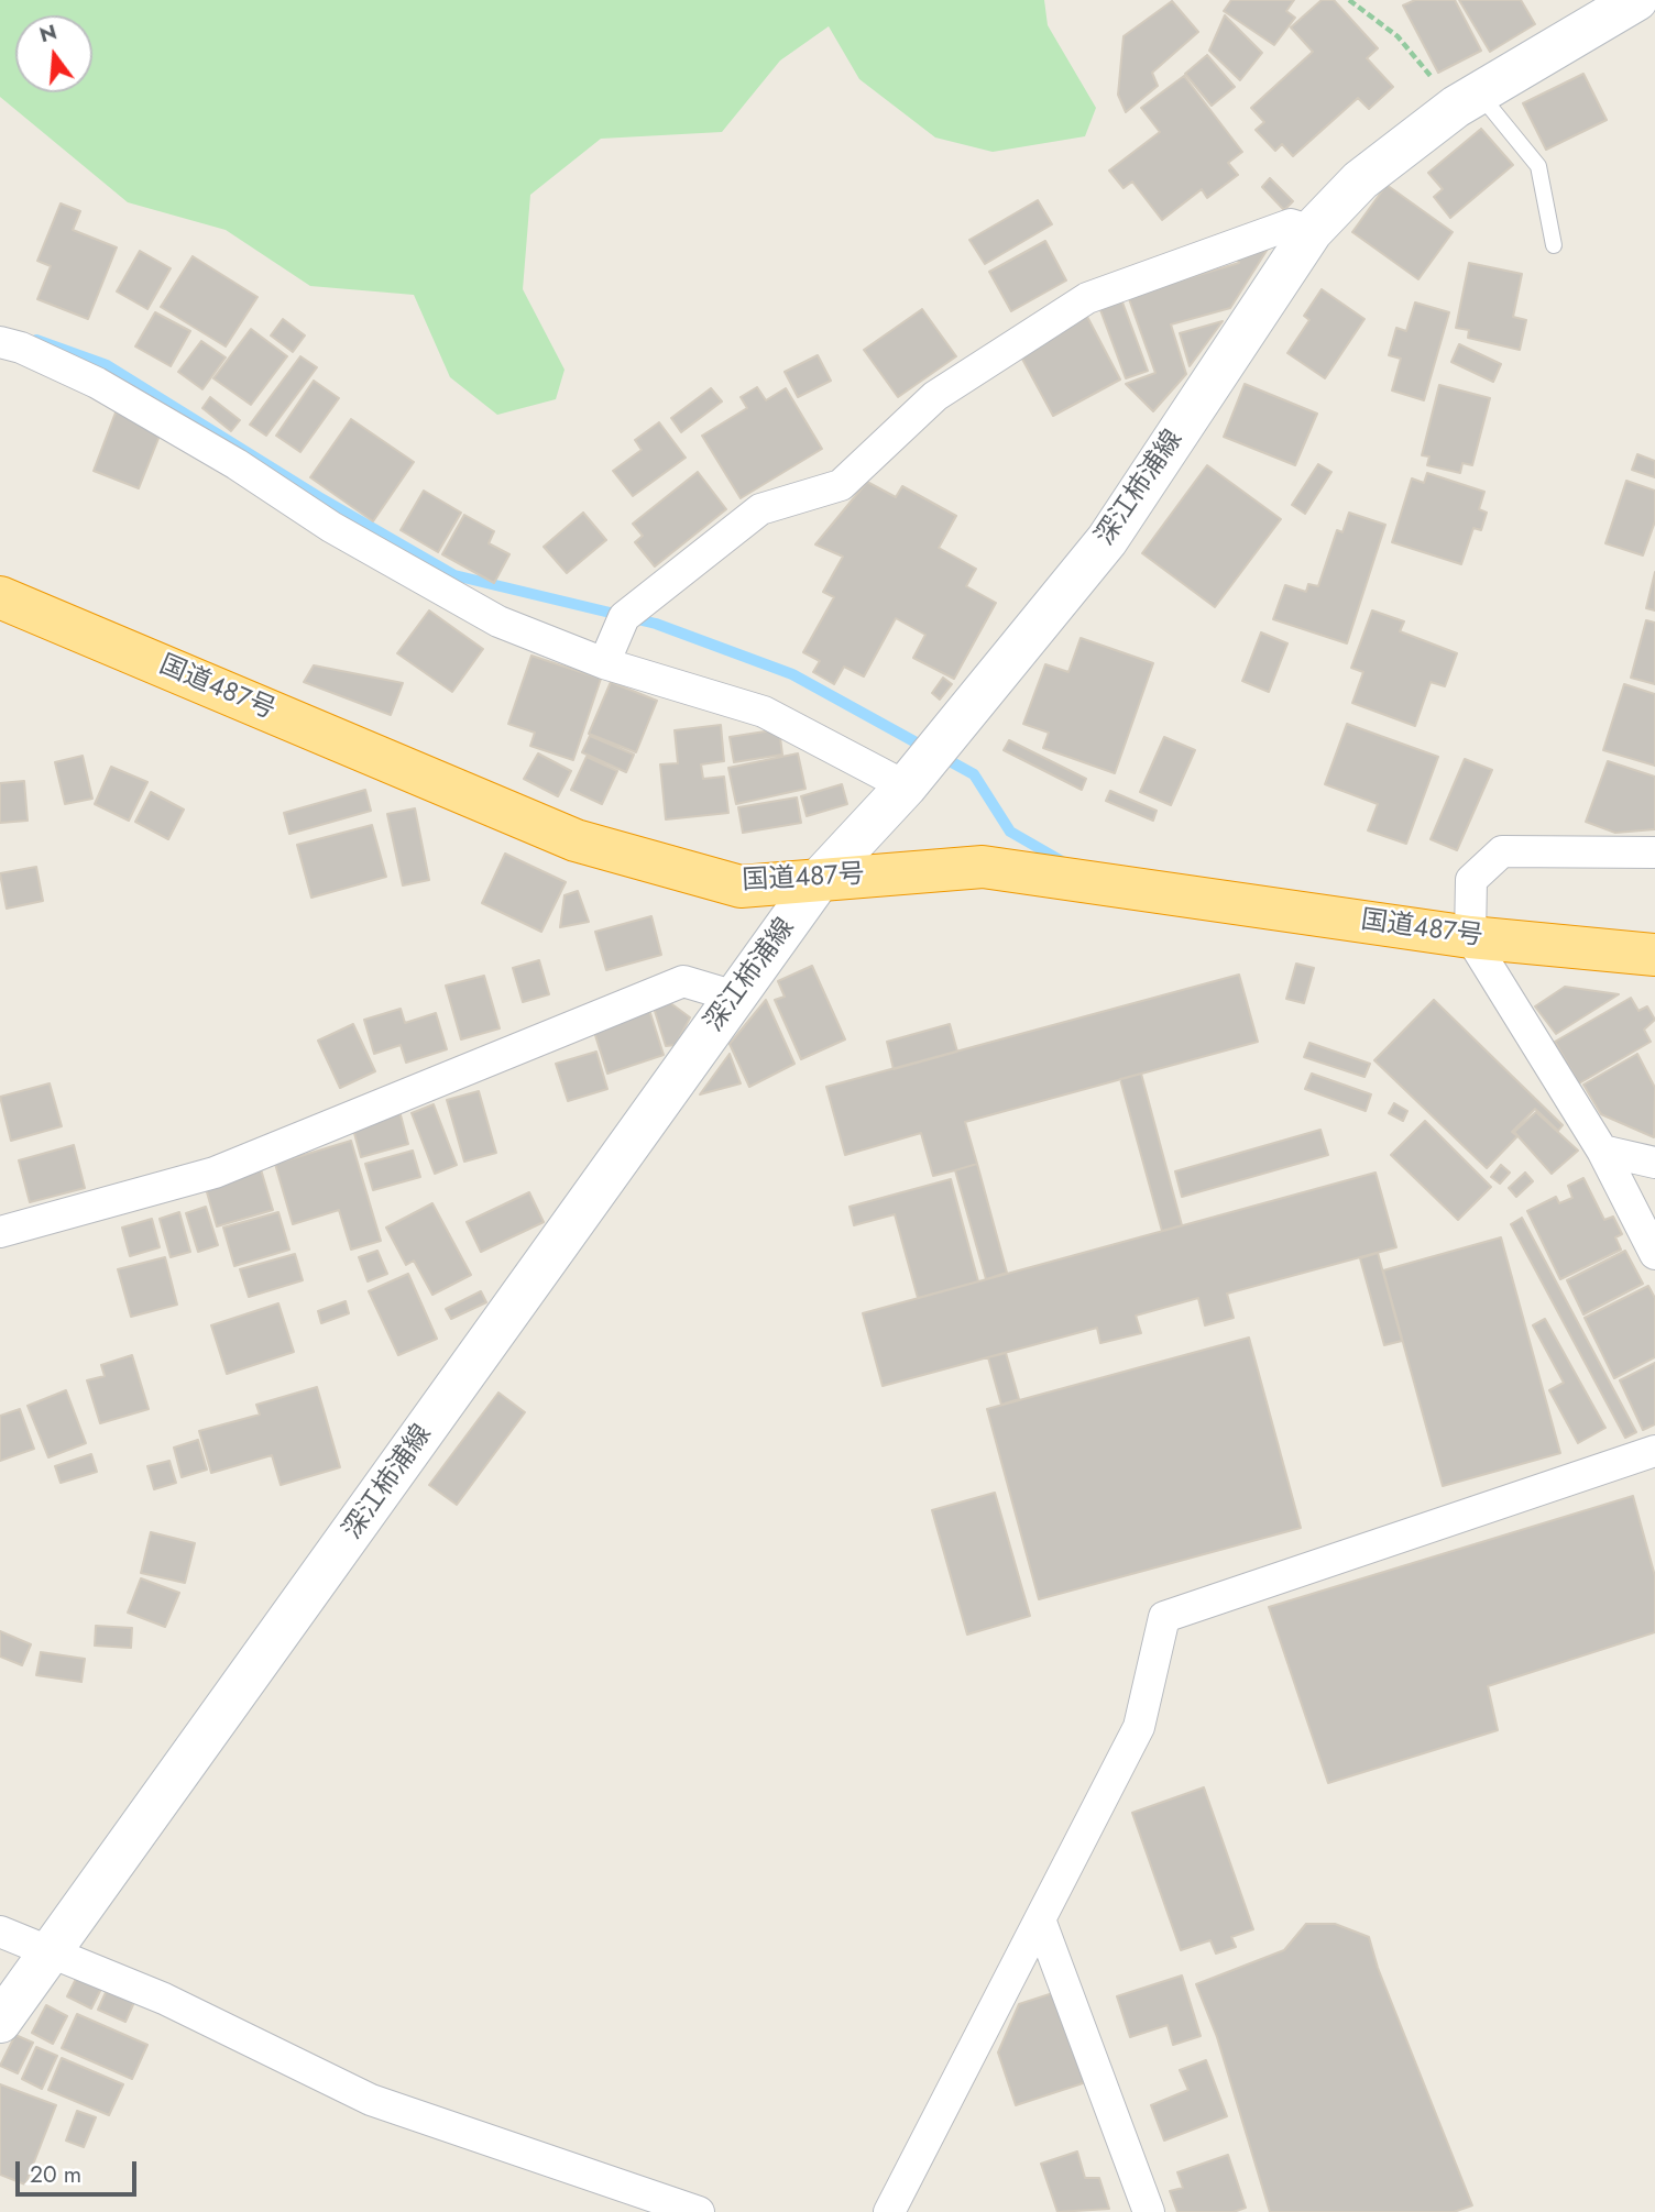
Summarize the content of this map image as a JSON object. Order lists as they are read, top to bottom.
{
  "streets": {
    "highway": ["国道487号"],
    "main road": ["深江柿浦線"]
  },
  "crossings": [
    ["深江柿浦線", "国道487号"]
  ],
  "scale_bar": "20 m",
  "north": "top"
}
